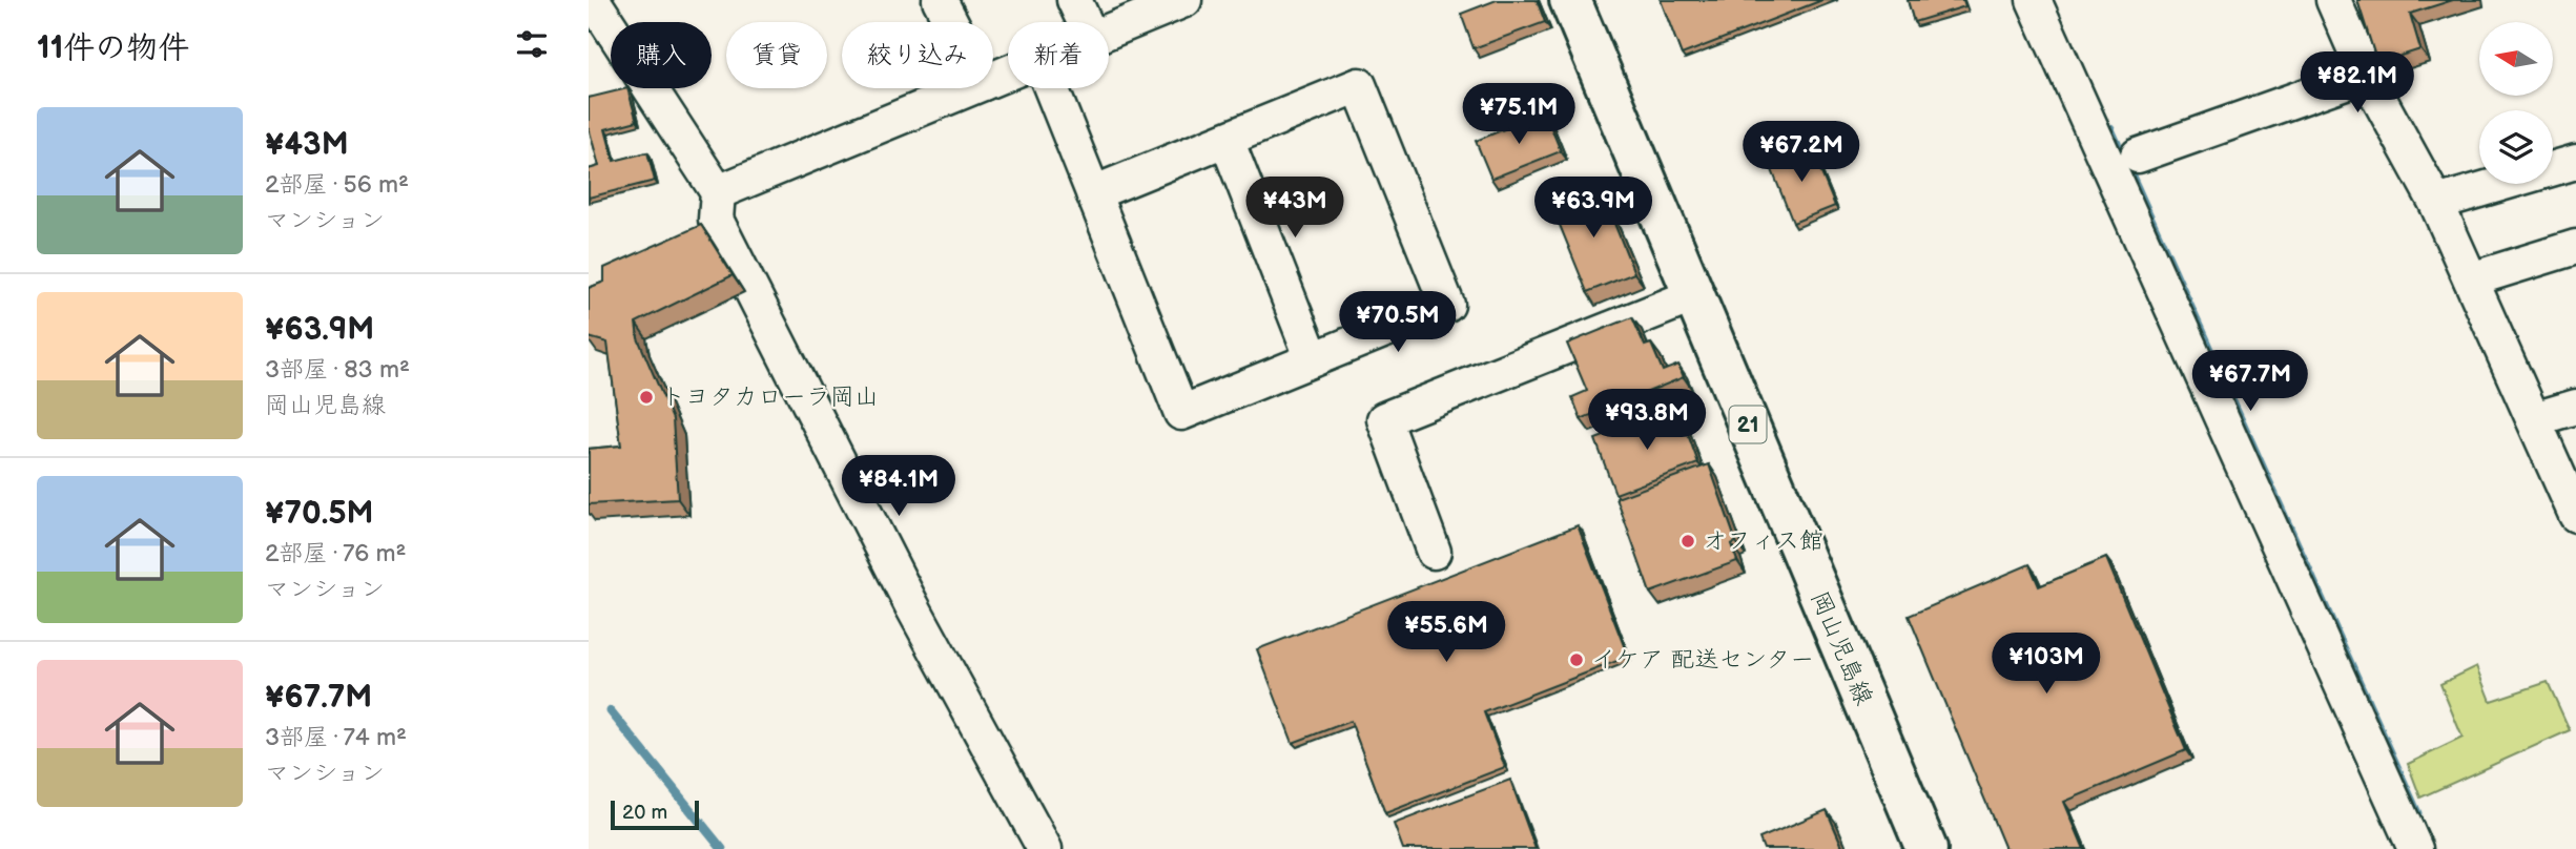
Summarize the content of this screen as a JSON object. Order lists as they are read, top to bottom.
{
  "streets": {
    "main road": ["21", "岡山児島線"]
  },
  "places": ["トヨタカローラ岡山", "オフィス館", "イケア 配送センター"],
  "scale_bar": "20 m",
  "north": "left",
  "page": {
    "heading": "11件の物件",
    "chip": [
      "購入",
      "賃貸",
      "絞り込み",
      "新着"
    ],
    "price": [
      "¥82.1M",
      "¥75.1M",
      "¥67.2M",
      "¥43M",
      "¥63.9M",
      "¥70.5M",
      "¥67.7M",
      "¥93.8M",
      "¥84.1M",
      "¥55.6M",
      "¥103M"
    ],
    "list": [
      {
        "name": "¥43M",
        "note": "2部屋 · 56 m² · マンション"
      },
      {
        "name": "¥63.9M",
        "note": "3部屋 · 83 m² · 岡山児島線"
      },
      {
        "name": "¥70.5M",
        "note": "2部屋 · 76 m² · マンション"
      },
      {
        "name": "¥67.7M",
        "note": "3部屋 · 74 m² · マンション"
      }
    ],
    "scale": "20 m"
  }
}
